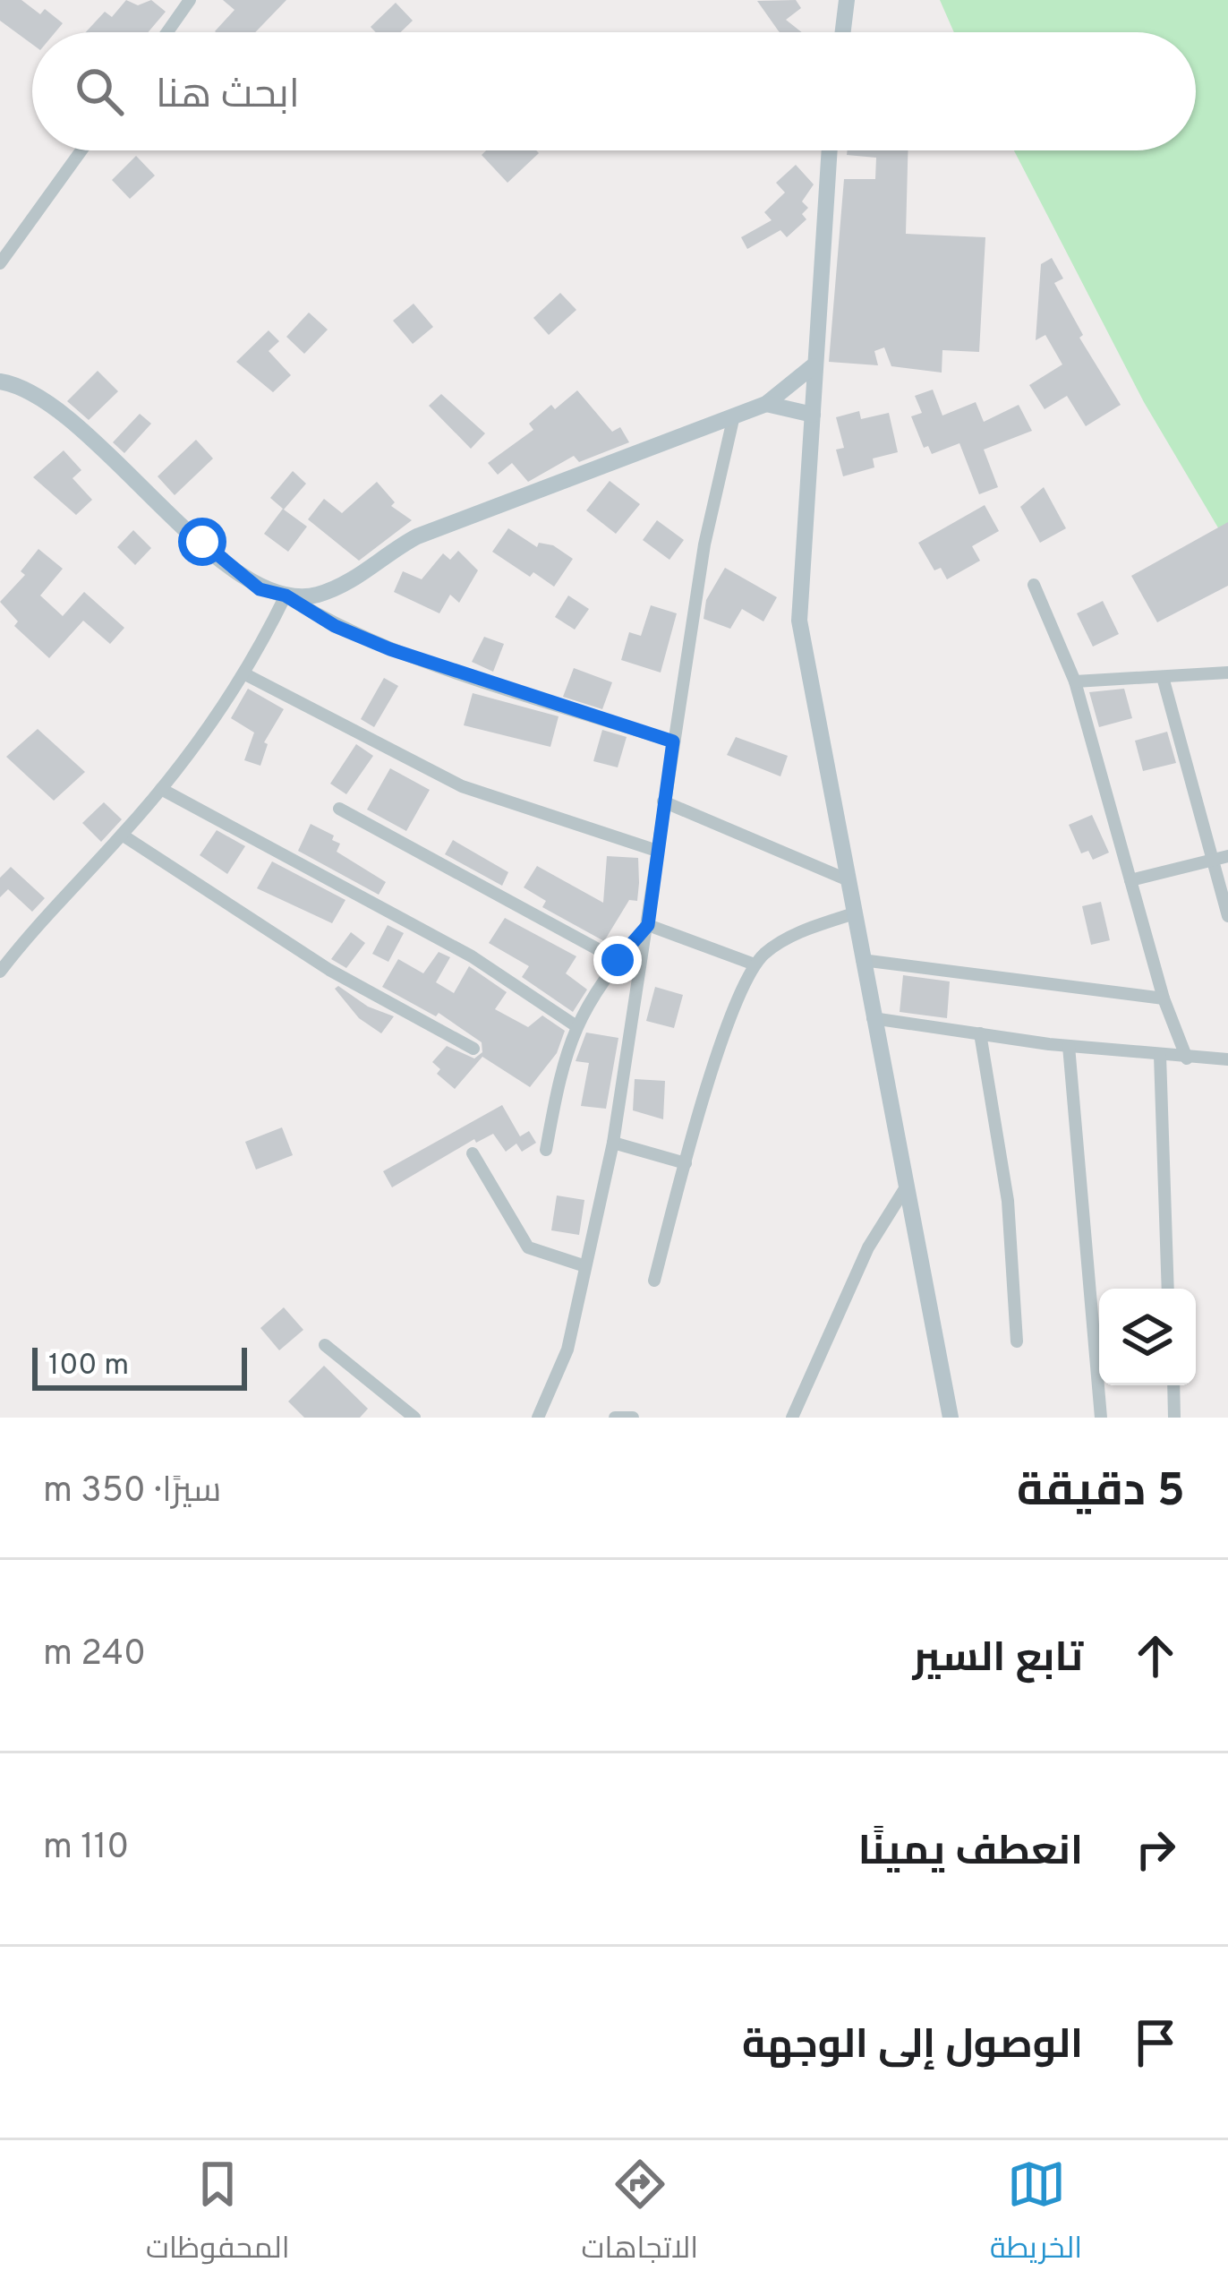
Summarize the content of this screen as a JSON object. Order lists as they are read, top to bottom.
{
  "scale_bar": "100 m",
  "page": {
    "search": "ابحث هنا",
    "scale": "100 m",
    "heading": ["5 دقيقة", "سيرًا · 350 m"],
    "list": [
      ["تابع السير", "240 m"],
      ["انعطف يمينًا", "110 m"],
      "الوصول إلى الوجهة"
    ],
    "nav": ["الخريطة", "الاتجاهات", "المحفوظات"]
  }
}
